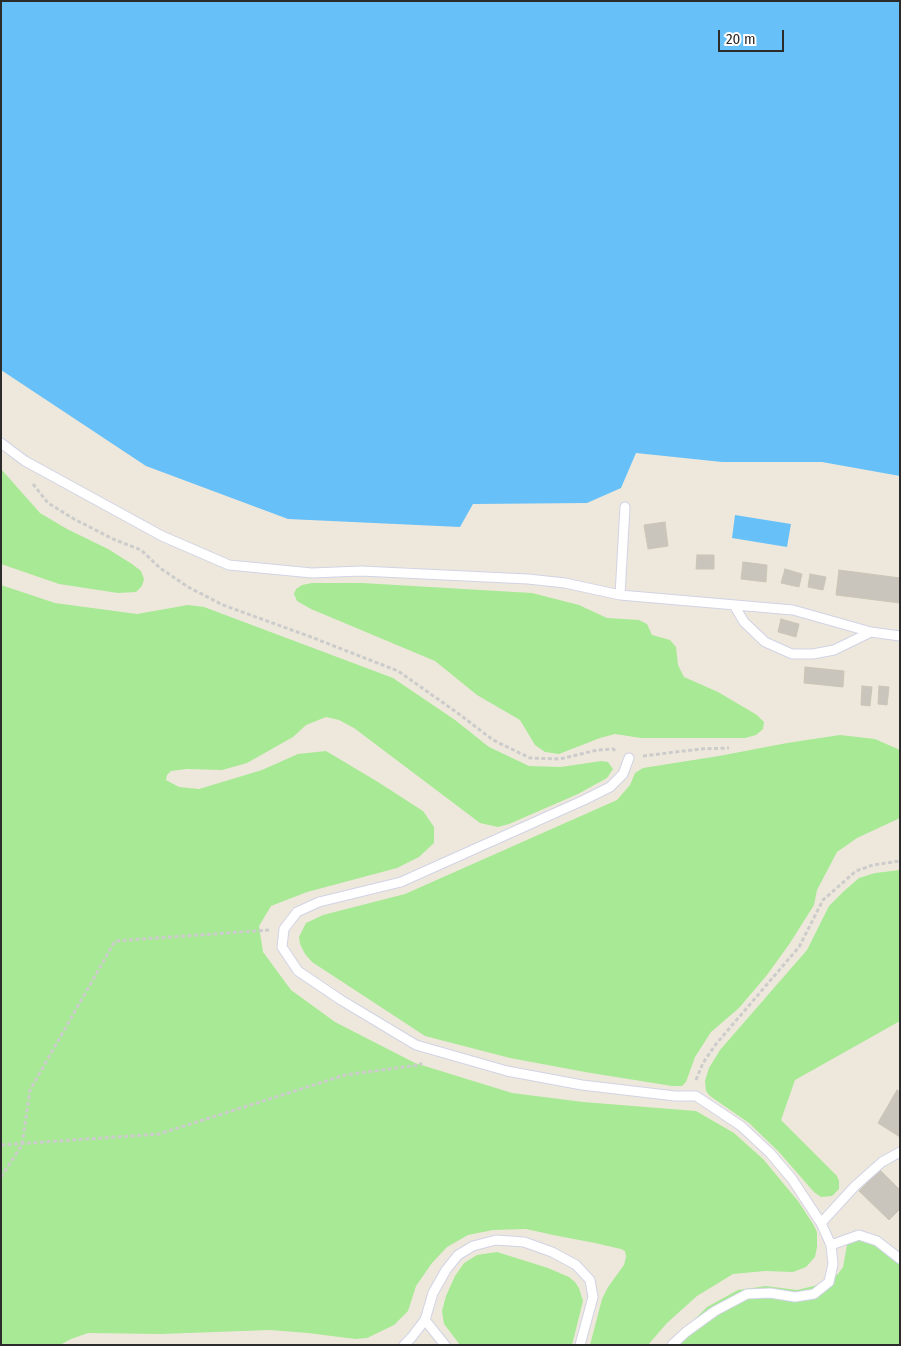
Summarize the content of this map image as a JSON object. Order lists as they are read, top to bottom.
{
  "scale_bar": "20 m"
}
